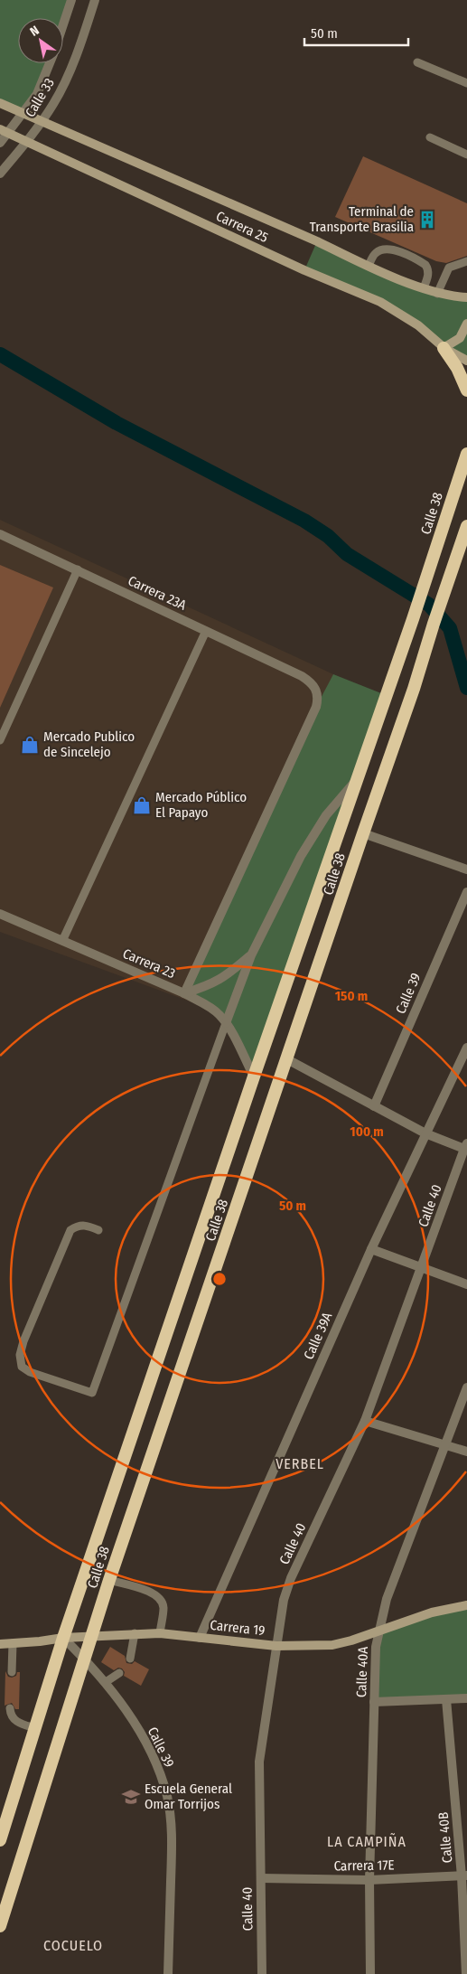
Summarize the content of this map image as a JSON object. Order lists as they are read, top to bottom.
{
  "streets": {
    "highway": ["Calle 38"],
    "main road": ["Carrera 25", "Carrera 19"],
    "street": [
      "Calle 33",
      "Carrera 23A",
      "Carrera 23",
      "Calle 39",
      "Calle 40",
      "Calle 39A",
      "Calle 40A",
      "Calle 40B",
      "Carrera 17E"
    ]
  },
  "crossings": [
    ["Calle 33", "Carrera 25"],
    ["Calle 38", "Carrera 23"],
    ["Calle 38", "Calle 39"],
    ["Calle 38", "Carrera 19"],
    ["Carrera 23A", "Carrera 23"],
    ["Calle 39", "Carrera 19"],
    ["Calle 40", "Carrera 19"],
    ["Calle 40", "Carrera 17E"],
    ["Calle 39A", "Carrera 19"],
    ["Carrera 19", "Calle 40A"],
    ["Calle 40A", "Carrera 17E"],
    ["Calle 40B", "Carrera 17E"]
  ],
  "districts": ["VERBEL", "LA CAMPIÑA", "COCUELO"],
  "places": {
    "building": ["Terminal de Transporte Brasilia"],
    "shop": ["Mercado Publico de Sincelejo", "Mercado Público El Papayo"],
    "school or university": ["Escuela General Omar Torrijos"]
  },
  "scale_bar": "50 m",
  "north": "top left",
  "rings": ["150 m", "100 m", "50 m"]
}
